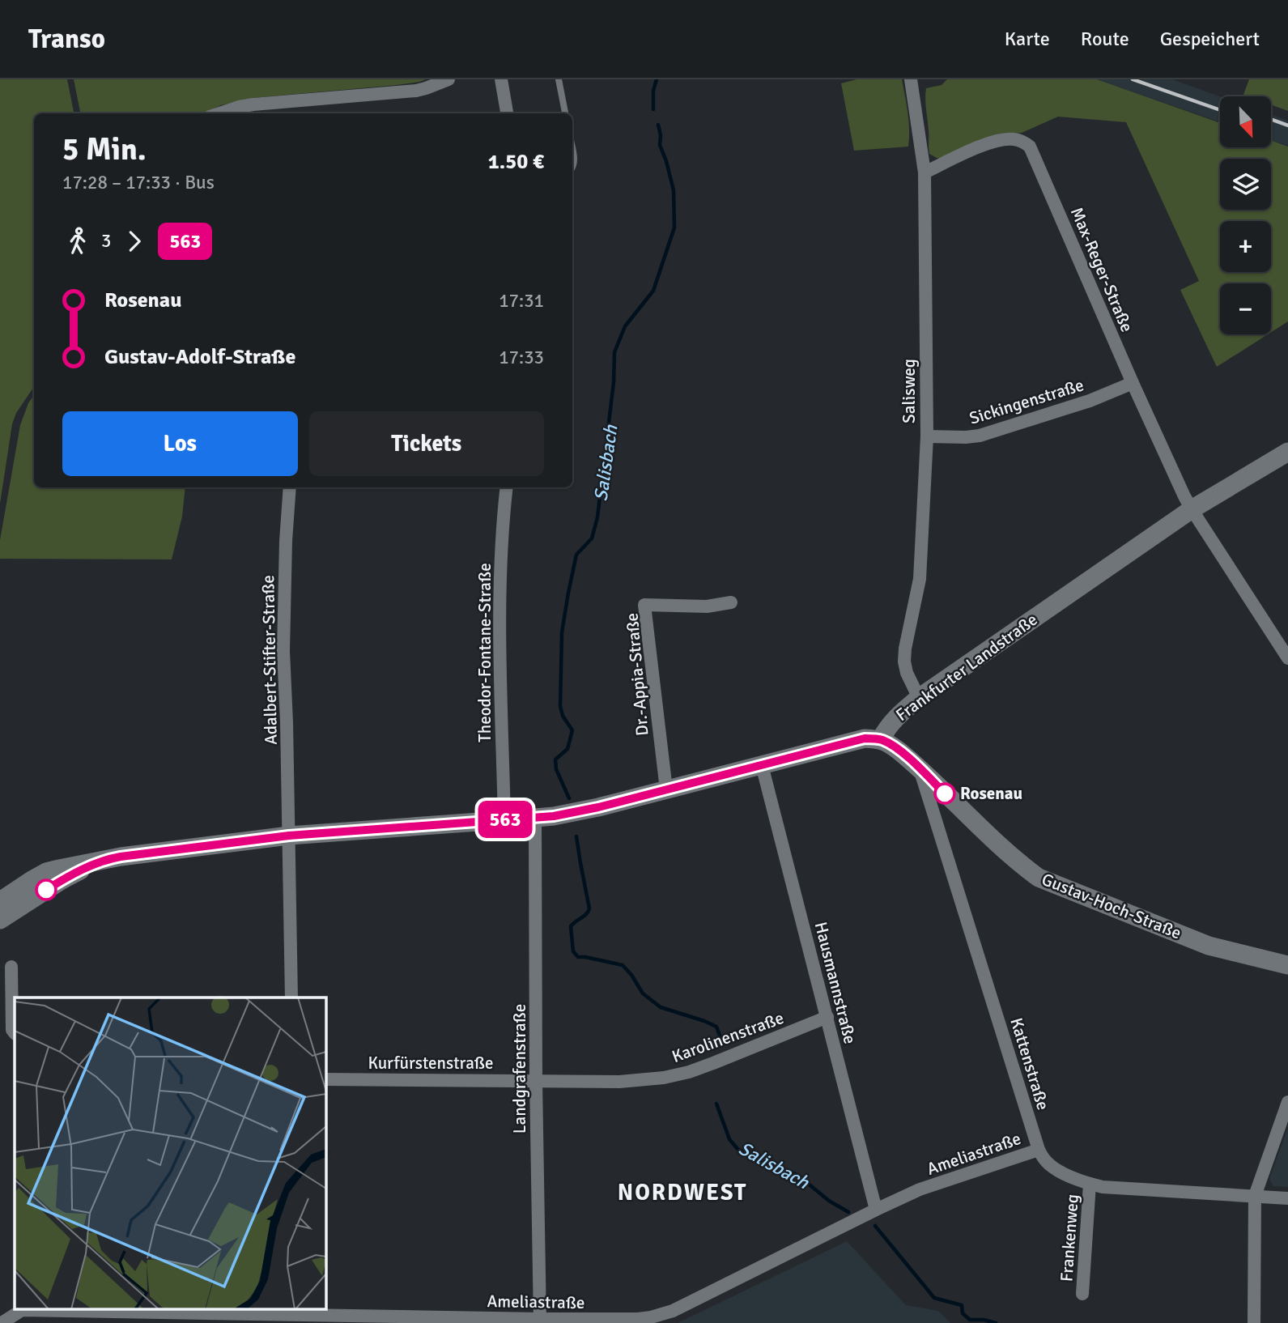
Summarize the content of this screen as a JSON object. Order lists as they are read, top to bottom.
{
  "streets": {
    "main road": ["Frankfurter Landstraße", "Gustav-Hoch-Straße"],
    "street": [
      "Max-Reger-Straße",
      "Salisweg",
      "Sickingenstraße",
      "Theodor-Fontane-Straße",
      "Adalbert-Stifter-Straße",
      "Dr.-Appia-Straße",
      "Hausmannstraße",
      "Karolinenstraße",
      "Kurfürstenstraße",
      "Kattenstraße",
      "Landgrafenstraße",
      "Ameliastraße",
      "Frankenweg"
    ]
  },
  "crossings": [
    ["Max-Reger-Straße", "Salisweg"],
    ["Max-Reger-Straße", "Sickingenstraße"],
    ["Max-Reger-Straße", "Frankfurter Landstraße"],
    ["Salisweg", "Sickingenstraße"],
    ["Salisweg", "Frankfurter Landstraße"],
    ["Frankfurter Landstraße", "Gustav-Hoch-Straße"],
    ["Gustav-Hoch-Straße", "Kattenstraße"],
    ["Hausmannstraße", "Karolinenstraße"],
    ["Hausmannstraße", "Ameliastraße"],
    ["Karolinenstraße", "Kurfürstenstraße"],
    ["Karolinenstraße", "Landgrafenstraße"],
    ["Kurfürstenstraße", "Landgrafenstraße"],
    ["Kattenstraße", "Ameliastraße"],
    ["Kattenstraße", "Frankenweg"],
    ["Landgrafenstraße", "Ameliastraße"]
  ],
  "districts": ["NORDWEST"],
  "water": ["Salisbach"],
  "places": ["Rosenau"],
  "lines": ["bus line 563"],
  "north": "bottom right",
  "page": {
    "header": "Transo",
    "nav": ["Karte", "Route", "Gespeichert"],
    "on_map": "563",
    "map_buttons": ["+", "−"],
    "heading": ["5 Min.", "17:28 – 17:33 · Bus", "1.50 €"],
    "legs": ["3", "563"],
    "list": [
      {
        "name": "Rosenau",
        "value": "17:31"
      },
      {
        "name": "Gustav-Adolf-Straße",
        "value": "17:33"
      }
    ],
    "buttons": ["Los", "Tickets"]
  }
}
